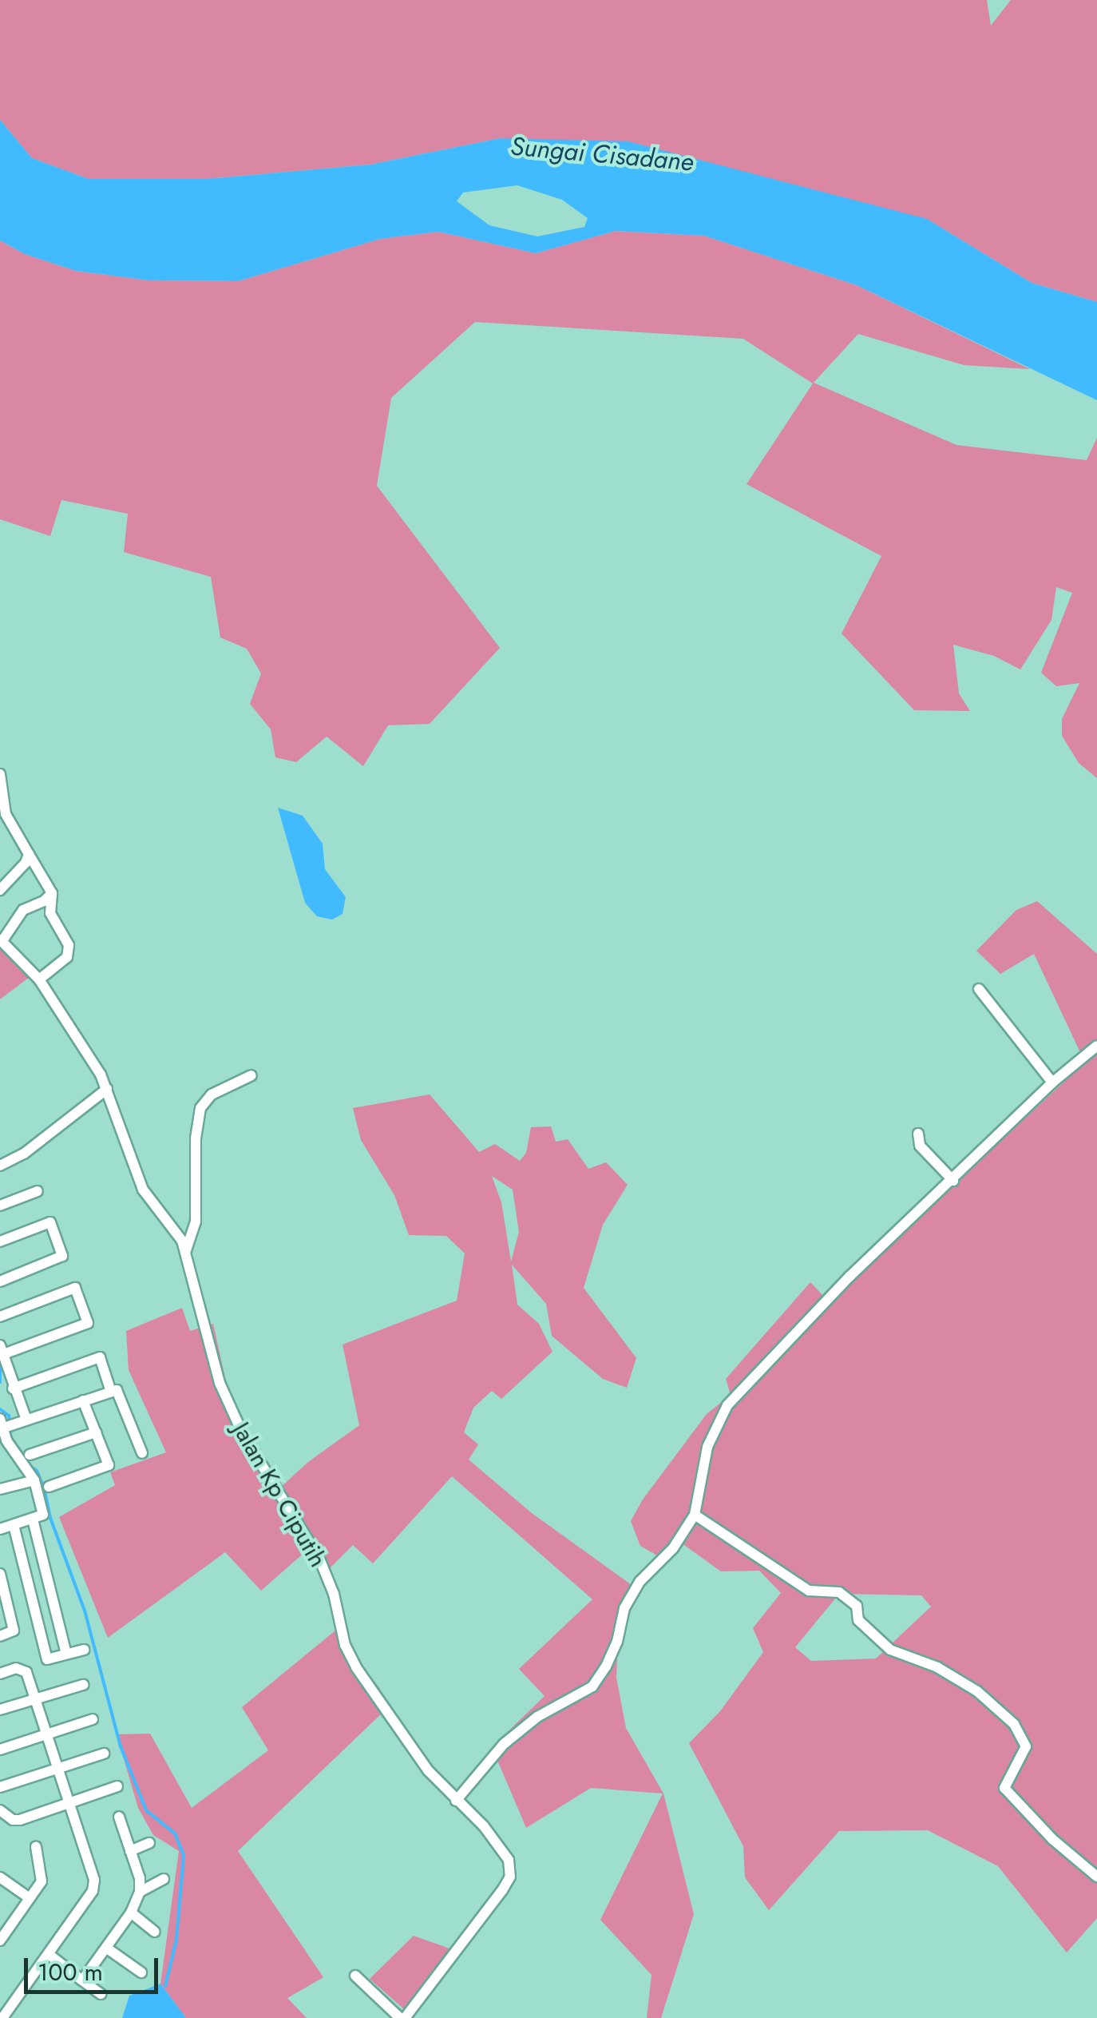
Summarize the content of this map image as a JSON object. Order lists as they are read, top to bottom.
{
  "streets": {
    "street": ["Jalan Kp Ciputih"]
  },
  "water": ["Sungai Cisadane"],
  "scale_bar": "100 m"
}
